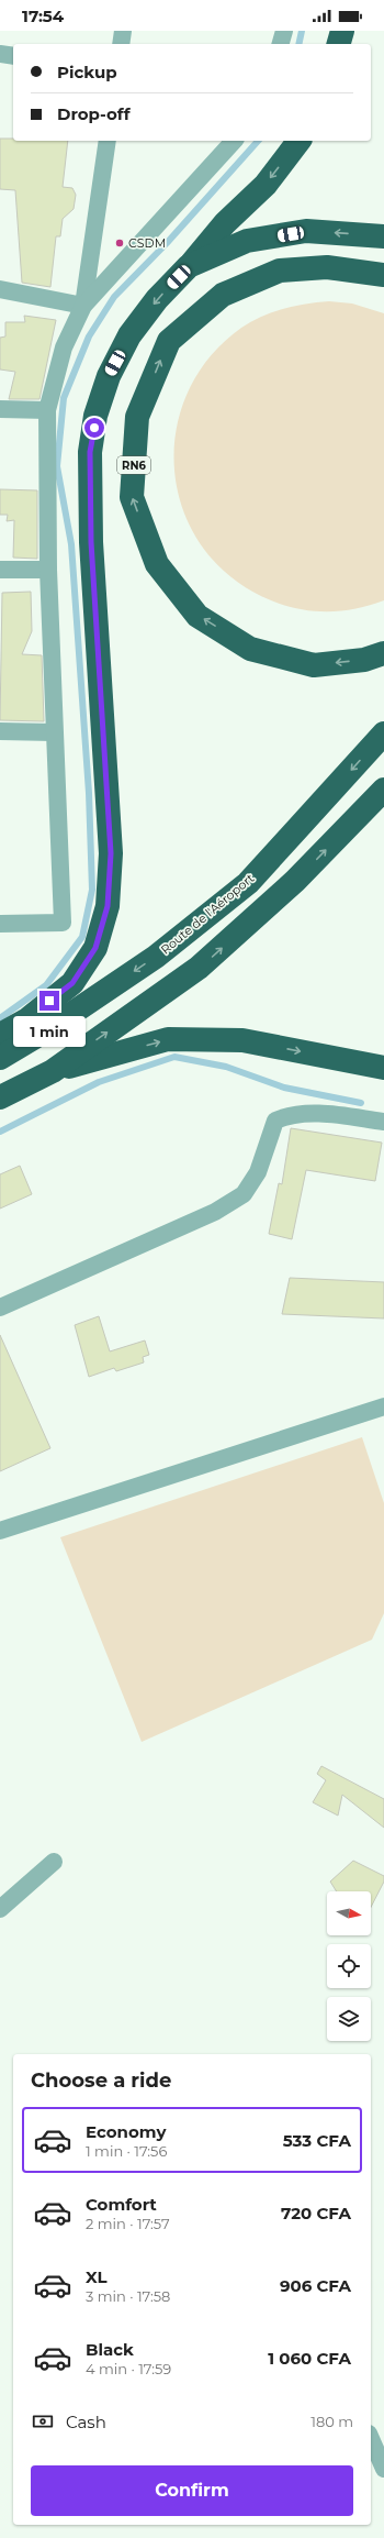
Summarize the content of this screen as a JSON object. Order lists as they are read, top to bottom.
{
  "streets": {
    "highway": ["RN6", "Route de l'Aéroport"]
  },
  "places": ["CSDM"],
  "north": "right",
  "page": {
    "status": "17:54",
    "banner": ["Pickup", "Drop-off"],
    "bubble": "1 min",
    "heading": "Choose a ride",
    "list": [
      {
        "name": "Economy",
        "note": "1 min · 17:56",
        "value": "533 CFA"
      },
      {
        "name": "Comfort",
        "note": "2 min · 17:57",
        "value": "720 CFA"
      },
      {
        "name": "XL",
        "note": "3 min · 17:58",
        "value": "906 CFA"
      },
      {
        "name": "Black",
        "note": "4 min · 17:59",
        "value": "1 060 CFA"
      }
    ],
    "pay": ["Cash", "180 m"],
    "buttons": "Confirm"
  }
}
